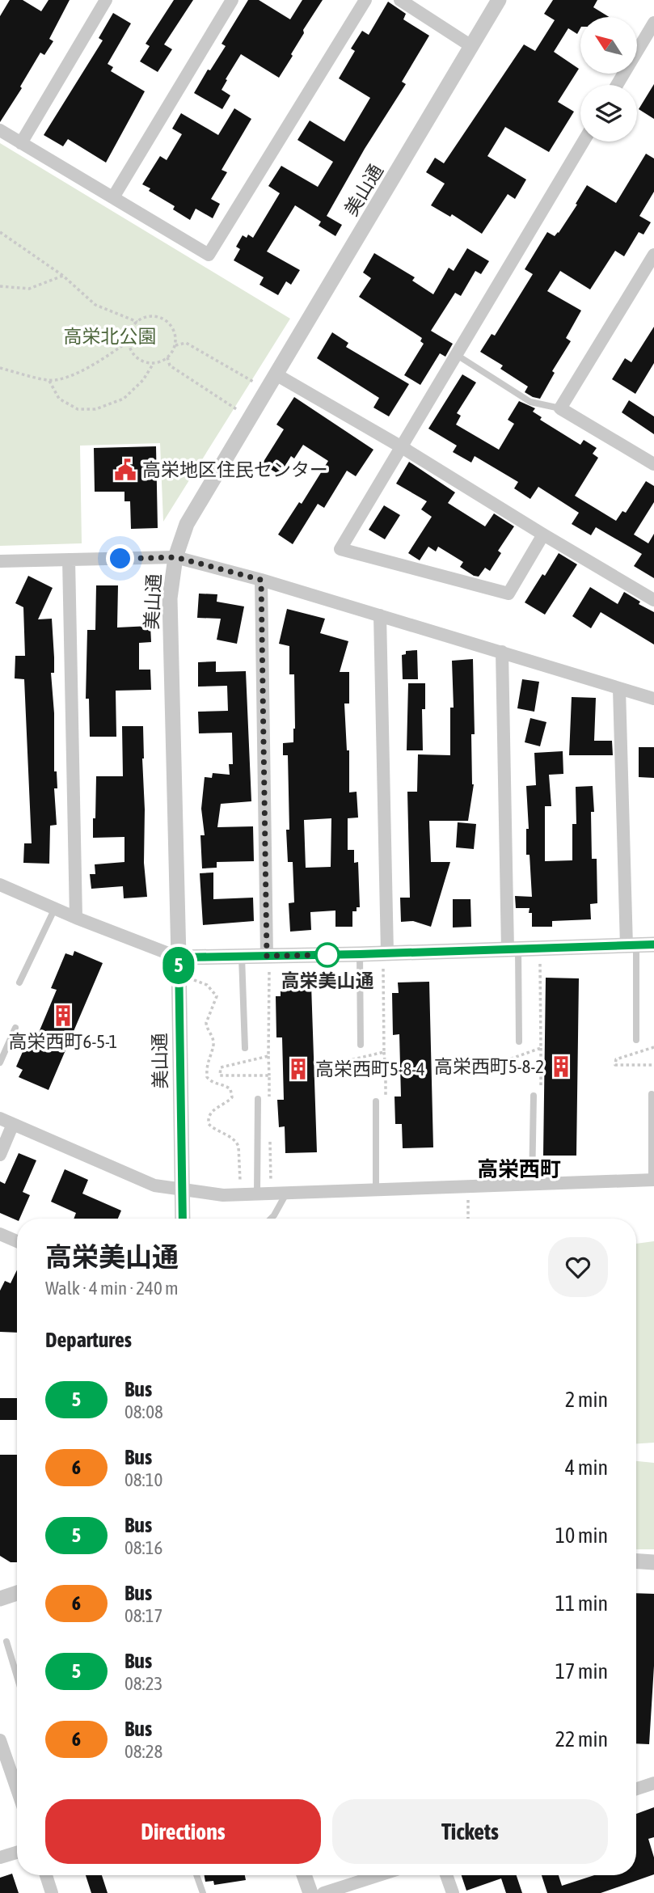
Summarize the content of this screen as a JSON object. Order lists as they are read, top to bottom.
{
  "streets": {
    "street": ["美山通"]
  },
  "districts": ["高栄西町"],
  "parks": ["高栄北公園"],
  "places": {
    "public building": ["高栄地区住民センター"],
    "other": ["高栄美山通"],
    "building": ["高栄西町6-5-1", "高栄西町5-8-2", "高栄西町5-8-4"]
  },
  "lines": ["bus line 5"],
  "north": "top left",
  "page": {
    "on_map": "5",
    "heading": [
      ["高栄美山通", "Walk · 4 min · 240 m"],
      "Departures"
    ],
    "list": [
      {
        "mark": "5",
        "name": "Bus",
        "note": "08:08",
        "value": "2 min"
      },
      {
        "mark": "6",
        "name": "Bus",
        "note": "08:10",
        "value": "4 min"
      },
      {
        "mark": "5",
        "name": "Bus",
        "note": "08:16",
        "value": "10 min"
      },
      {
        "mark": "6",
        "name": "Bus",
        "note": "08:17",
        "value": "11 min"
      },
      {
        "mark": "5",
        "name": "Bus",
        "note": "08:23",
        "value": "17 min"
      },
      {
        "mark": "6",
        "name": "Bus",
        "note": "08:28",
        "value": "22 min"
      }
    ],
    "buttons": ["Directions", "Tickets"]
  }
}
